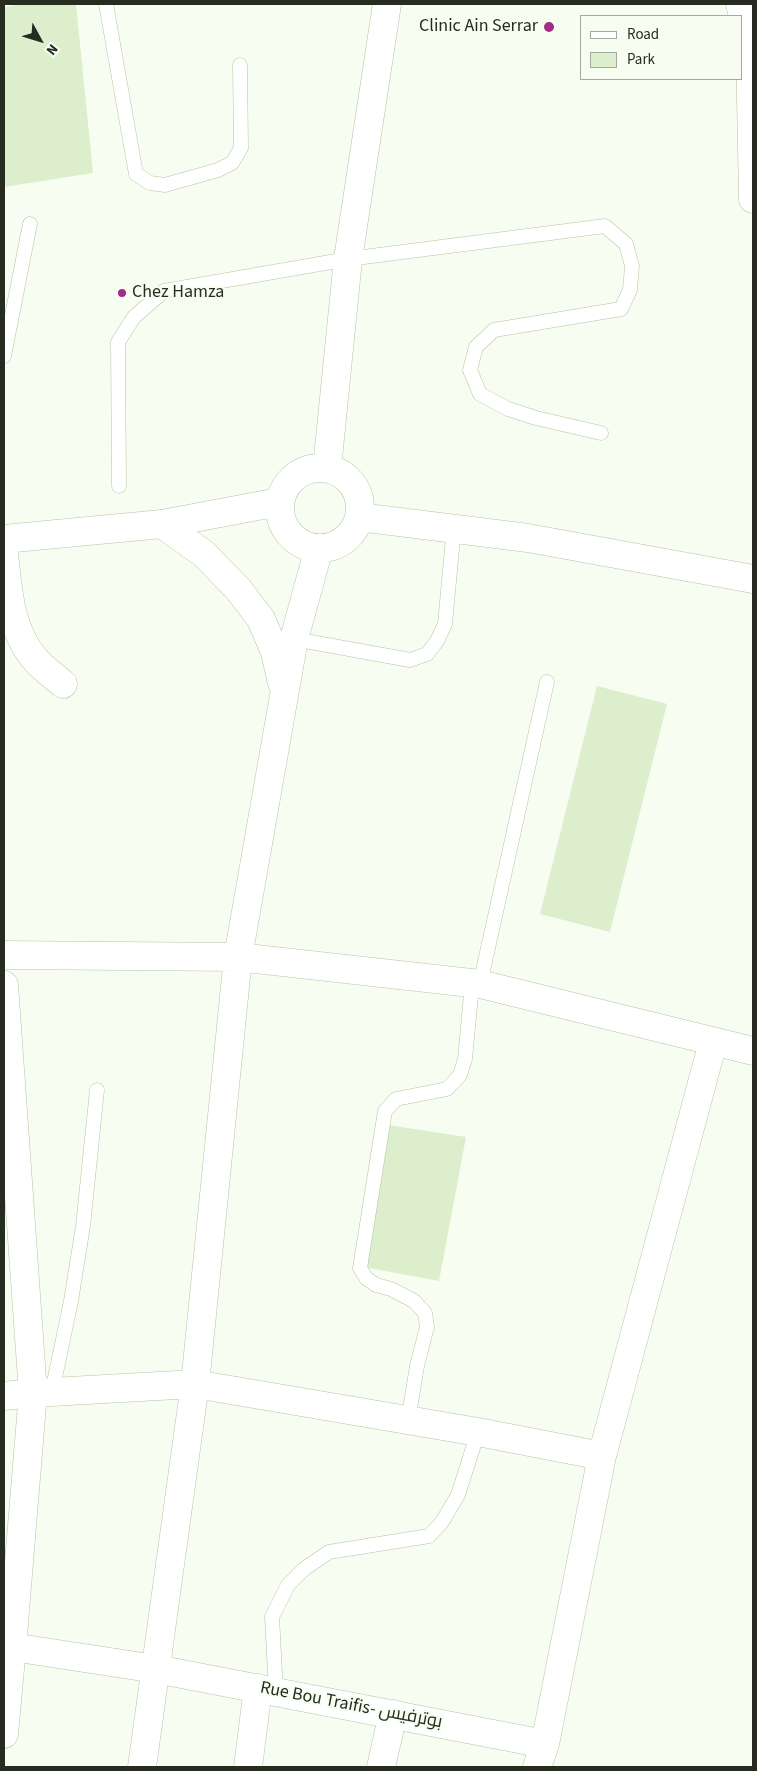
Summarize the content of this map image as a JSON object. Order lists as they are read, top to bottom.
{
  "streets": {
    "street": ["Rue Bou Traifis- بوترفيس"]
  },
  "places": ["Clinic Ain Serrar", "Chez Hamza"],
  "legend": ["Road", "Park"],
  "north": "bottom right"
}
